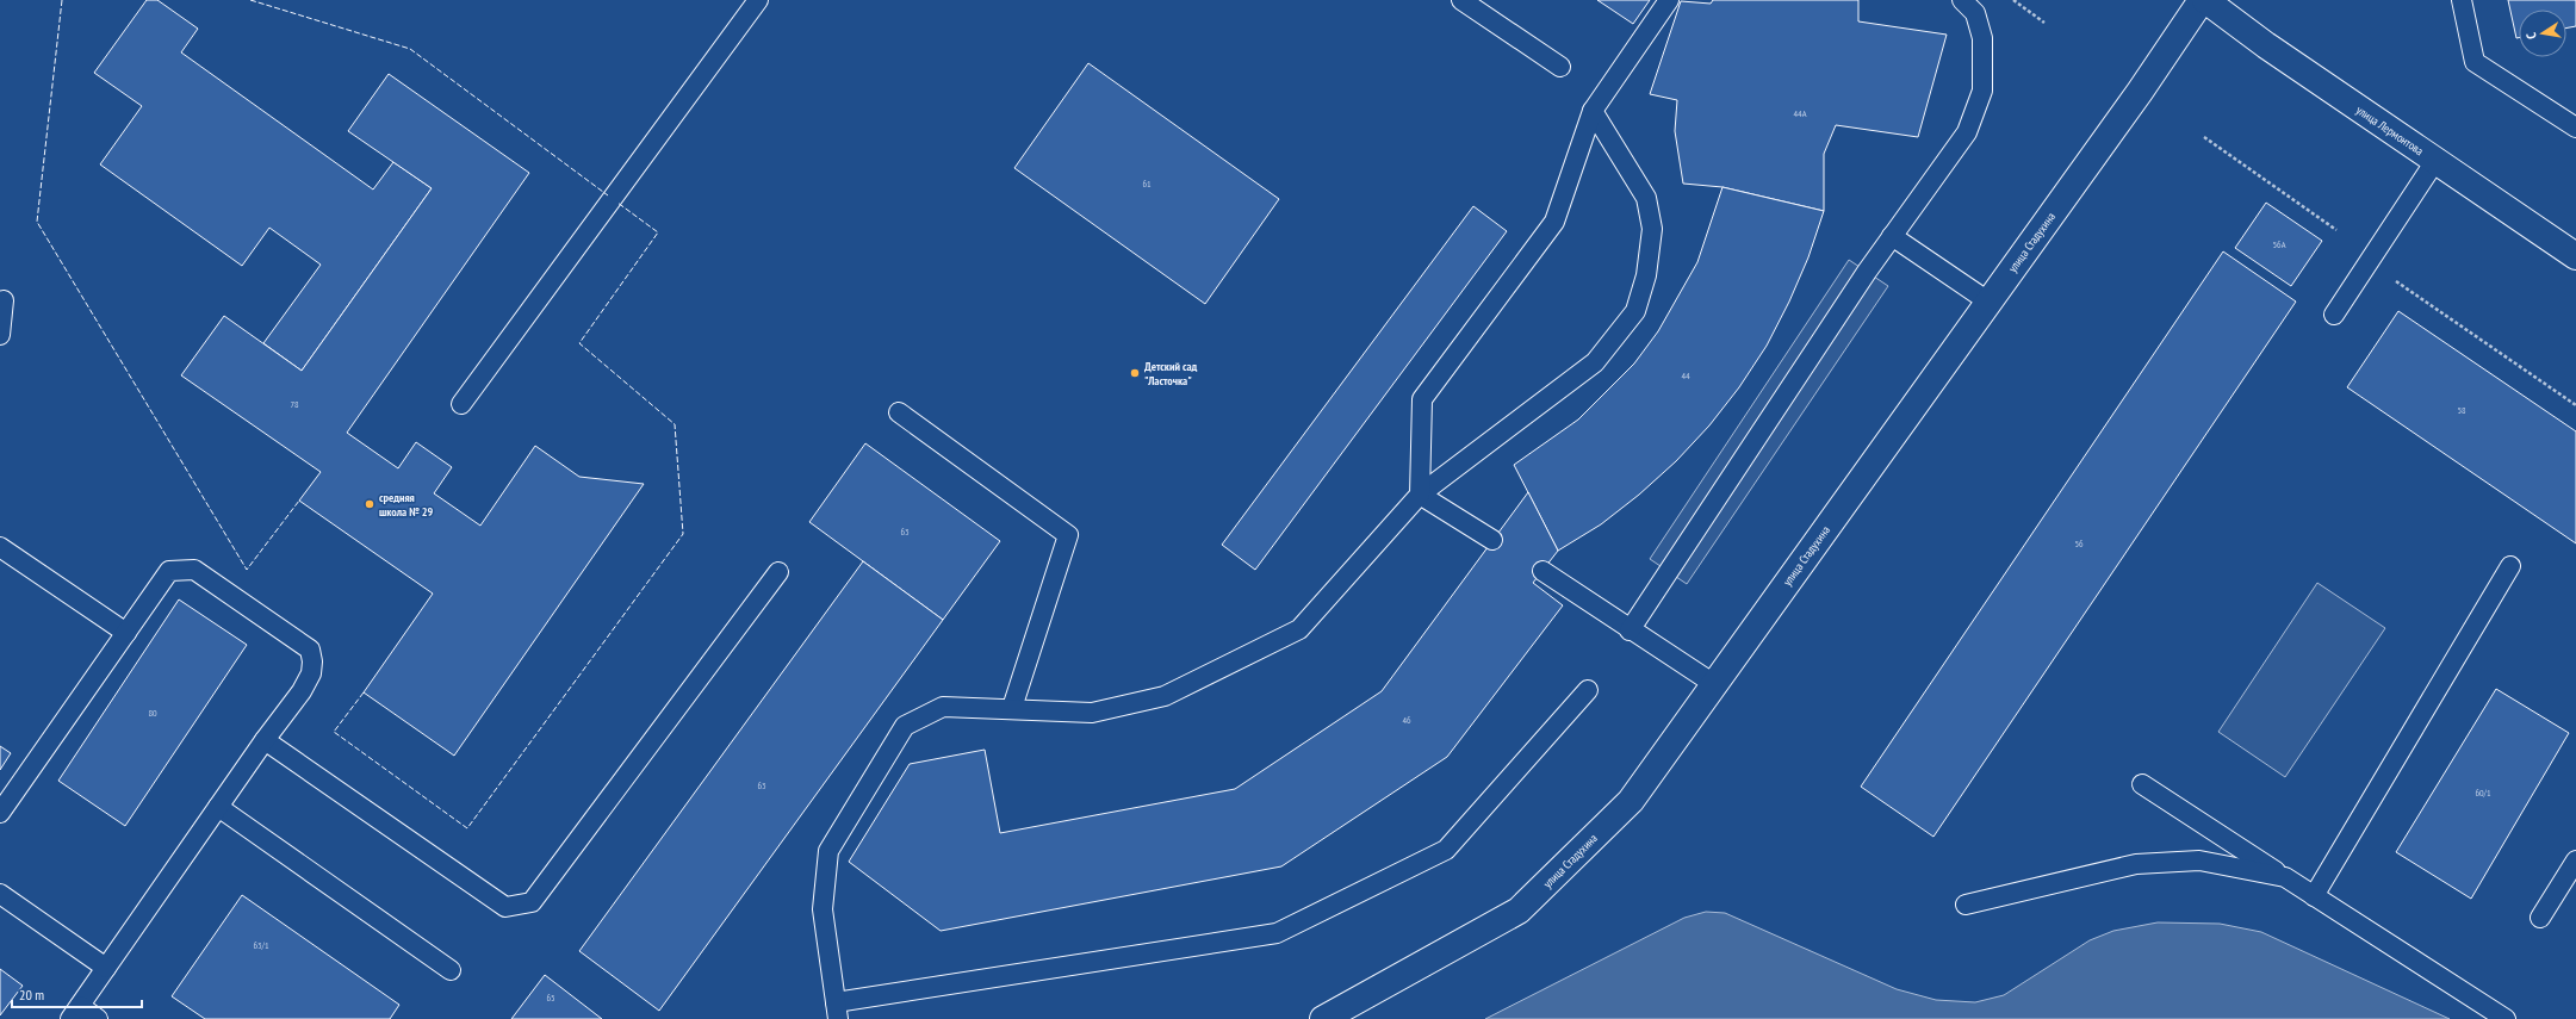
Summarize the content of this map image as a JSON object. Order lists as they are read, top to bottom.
{
  "streets": {
    "street": ["улица Лермонтова", "улица Стадухина"]
  },
  "crossings": [
    ["улица Лермонтова", "улица Стадухина"]
  ],
  "places": ["Детский сад \"Ласточка\"", "средняя школа № 29"],
  "house_numbers": [
    "44А",
    "61",
    "56А",
    "44",
    "78",
    "58",
    "63",
    "56",
    "80",
    "46",
    "63",
    "60/1",
    "63/1",
    "65"
  ],
  "scale_bar": "20 m",
  "north": "left"
}
